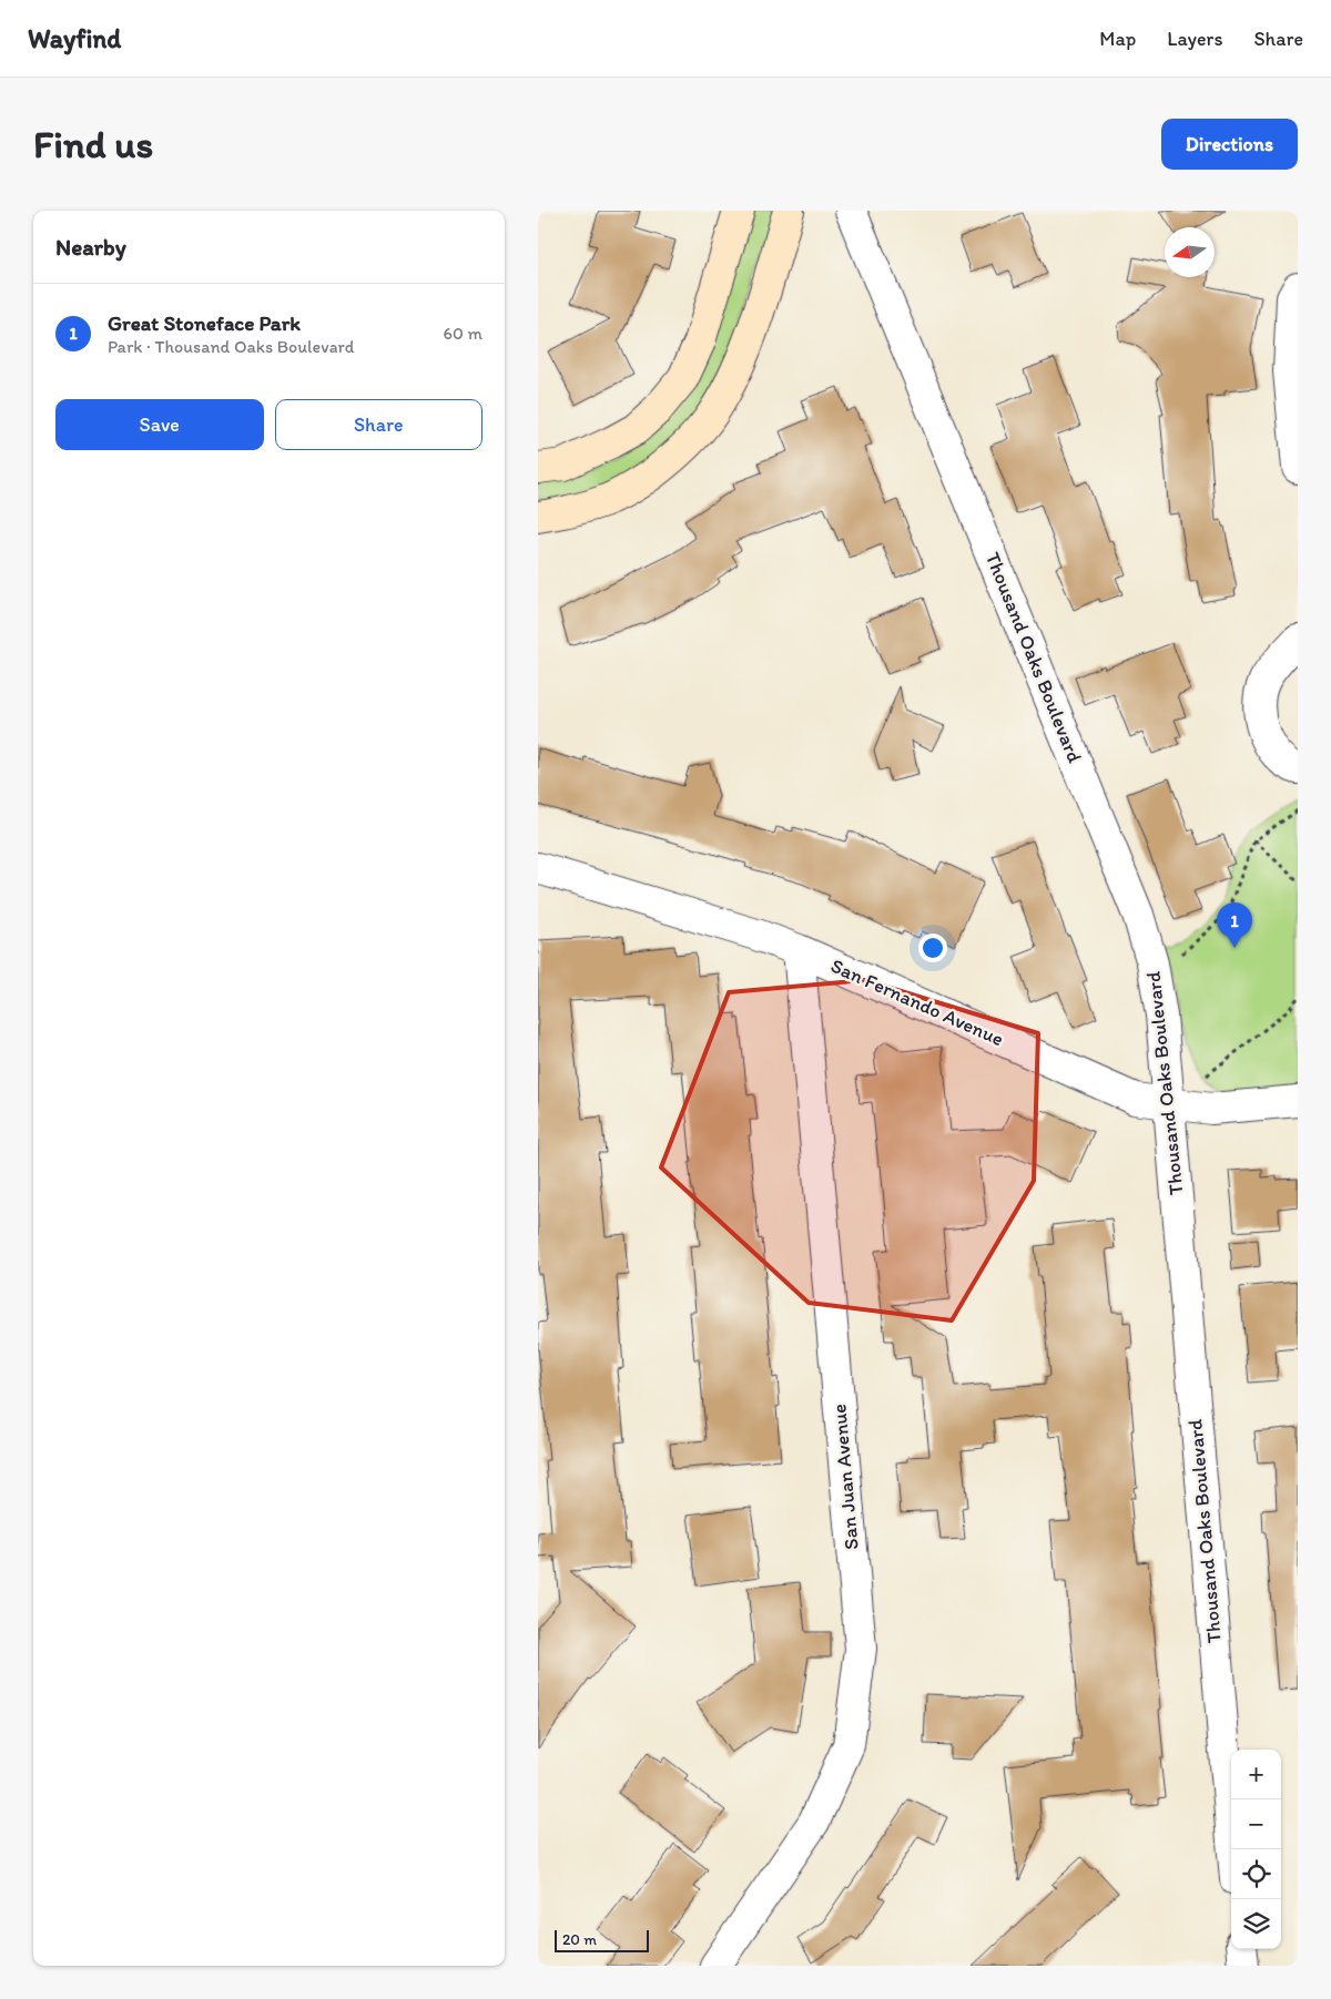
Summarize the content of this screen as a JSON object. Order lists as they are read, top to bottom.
{
  "streets": {
    "street": ["Thousand Oaks Boulevard", "San Fernando Avenue", "San Juan Avenue"]
  },
  "crossings": [
    ["Thousand Oaks Boulevard", "San Fernando Avenue"],
    ["San Fernando Avenue", "San Juan Avenue"]
  ],
  "scale_bar": "20 m",
  "north": "left",
  "page": {
    "header": "Wayfind",
    "nav": ["Map", "Layers", "Share"],
    "buttons": [
      "Directions",
      ["Save", "Share"]
    ],
    "title": "Find us",
    "heading": "Nearby",
    "list": [
      {
        "mark": "1",
        "name": "Great Stoneface Park",
        "note": "Park · Thousand Oaks Boulevard",
        "value": "60 m"
      }
    ],
    "pins": "1",
    "map_buttons": ["+", "−"],
    "scale": "20 m"
  }
}
